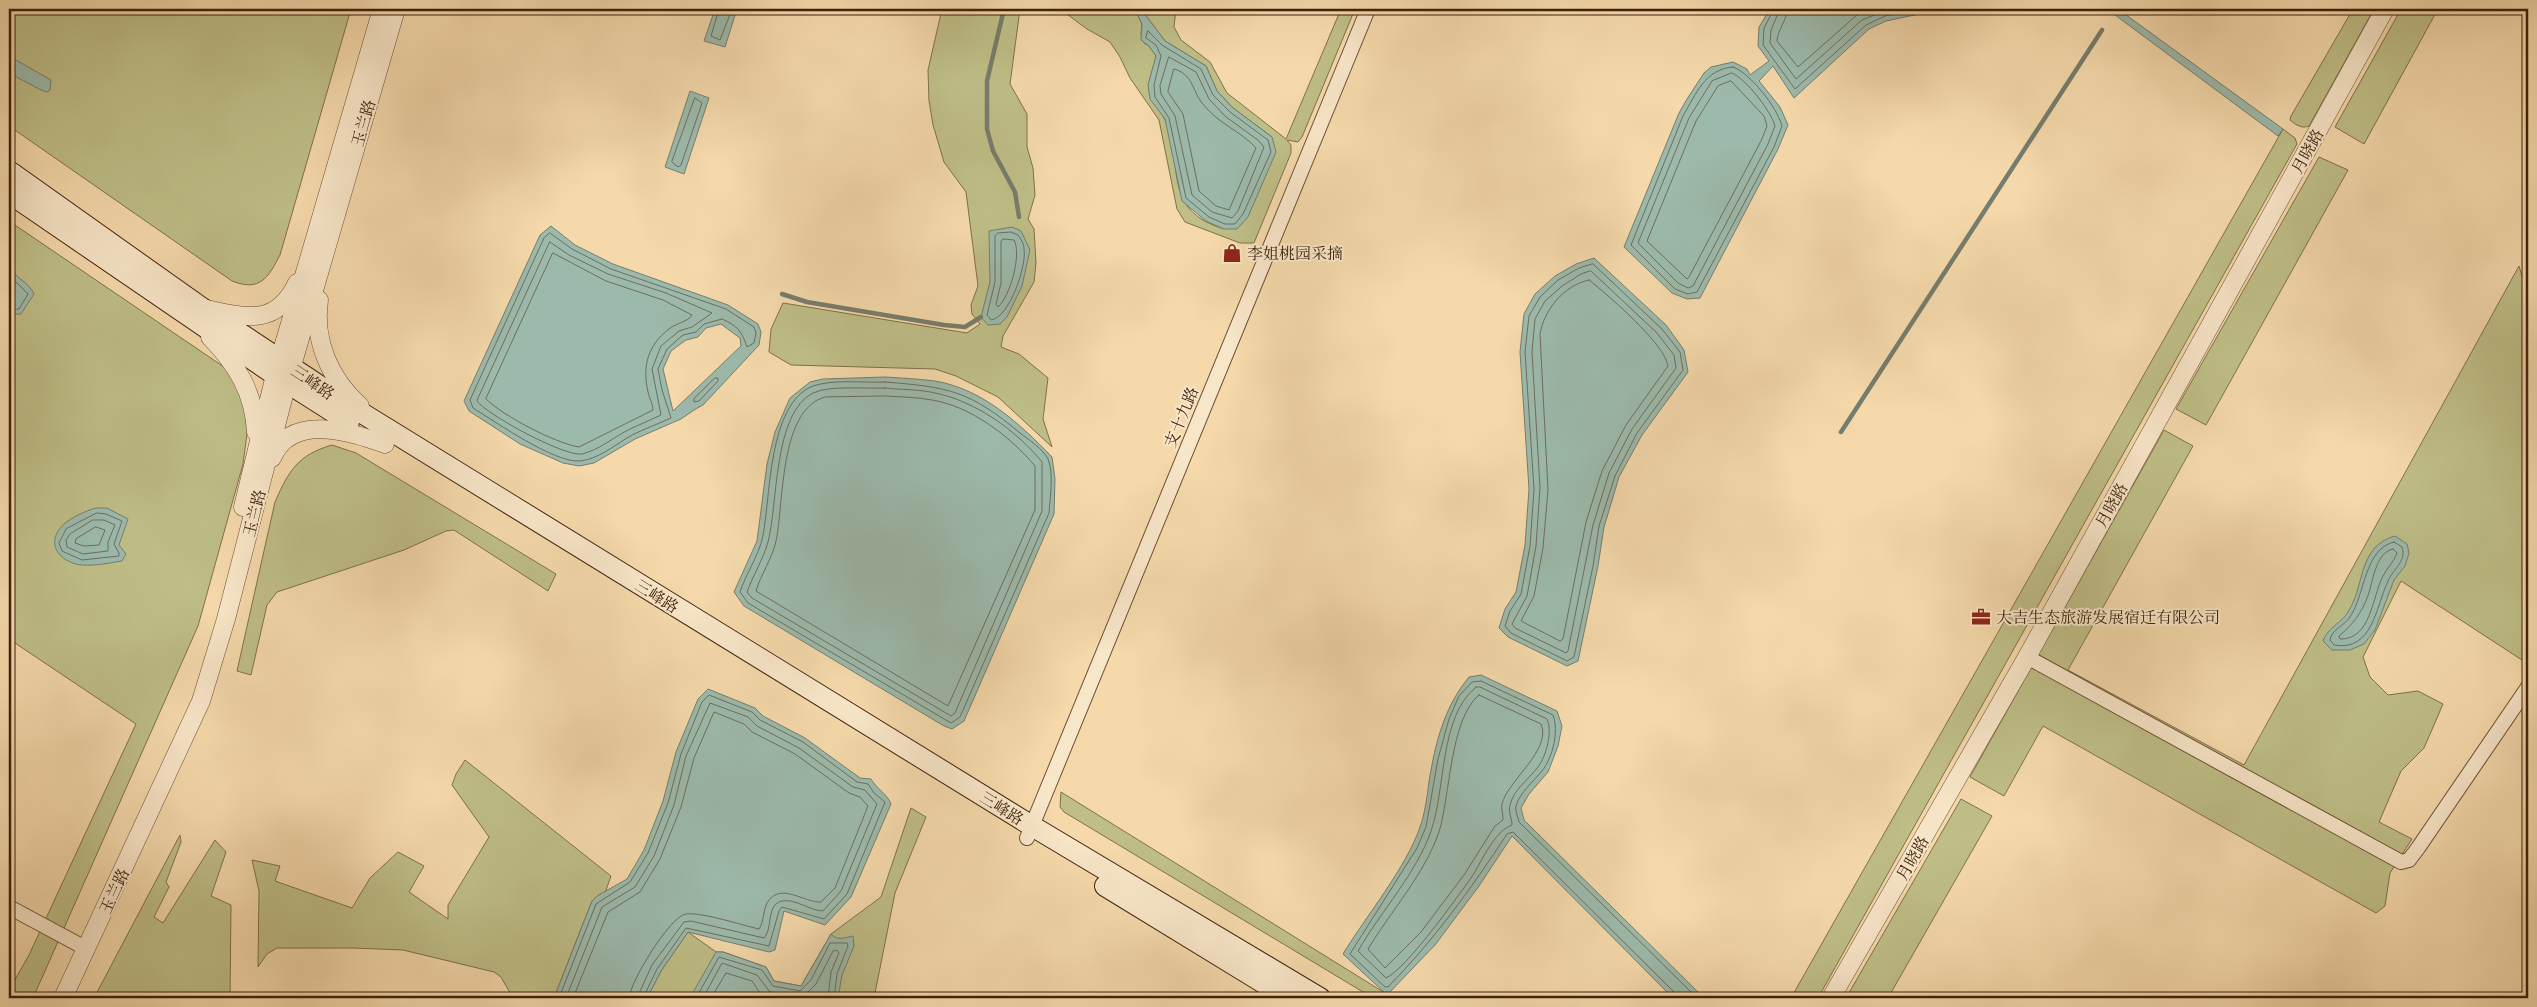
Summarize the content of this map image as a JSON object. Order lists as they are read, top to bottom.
{
  "streets": {
    "main road": ["三峰路"],
    "street": ["玉兰路", "月晓路", "支十九路"]
  },
  "crossings": [
    ["玉兰路", "三峰路"],
    ["三峰路", "支十九路"]
  ],
  "places": {
    "shop": ["李姐桃园采摘"],
    "office": ["大吉生态旅游发展宿迁有限公司"]
  }
}
